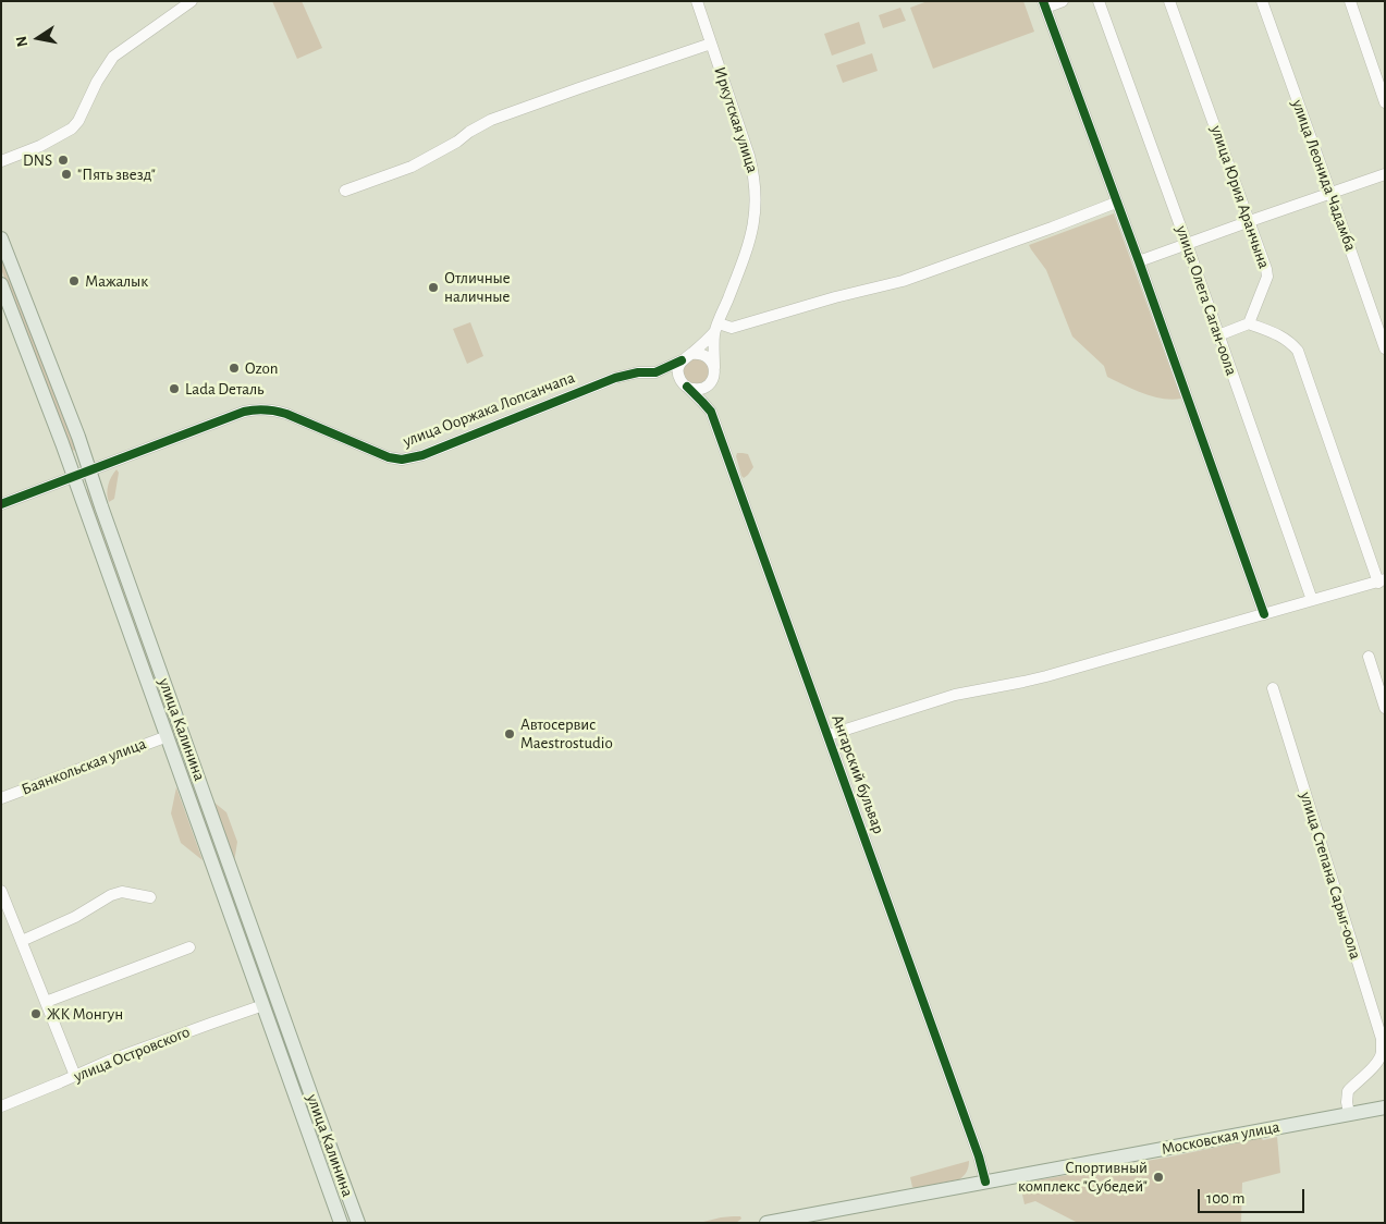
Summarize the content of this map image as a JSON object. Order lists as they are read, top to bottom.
{
  "streets": {
    "main road": ["улица Калинина", "Московская улица"],
    "street": [
      "Иркутская улица",
      "улица Леонида Чадамба",
      "улица Юрия Аранчына",
      "улица Олега Саган-оола",
      "улица Ооржака Лопсанчапа",
      "Баянкольская улица",
      "Ангарский бульвар",
      "улица Степана Сарыг-оола",
      "улица Островского"
    ]
  },
  "crossings": [
    ["Иркутская улица", "улица Ооржака Лопсанчапа"],
    ["Иркутская улица", "Ангарский бульвар"],
    ["улица Ооржака Лопсанчапа", "улица Калинина"],
    ["улица Ооржака Лопсанчапа", "Ангарский бульвар"],
    ["улица Калинина", "Баянкольская улица"],
    ["улица Калинина", "улица Островского"],
    ["Ангарский бульвар", "Московская улица"],
    ["улица Степана Сарыг-оола", "Московская улица"]
  ],
  "places": [
    "DNS",
    "\"Пять звезд\"",
    "Мажалык",
    "Отличные наличные",
    "Ozon",
    "Lada Dеталь",
    "Автосервис Maestrostudio",
    "ЖК Монгун",
    "Спортивный комплекс \"Субедей\""
  ],
  "scale_bar": "100 m",
  "north": "left"
}
